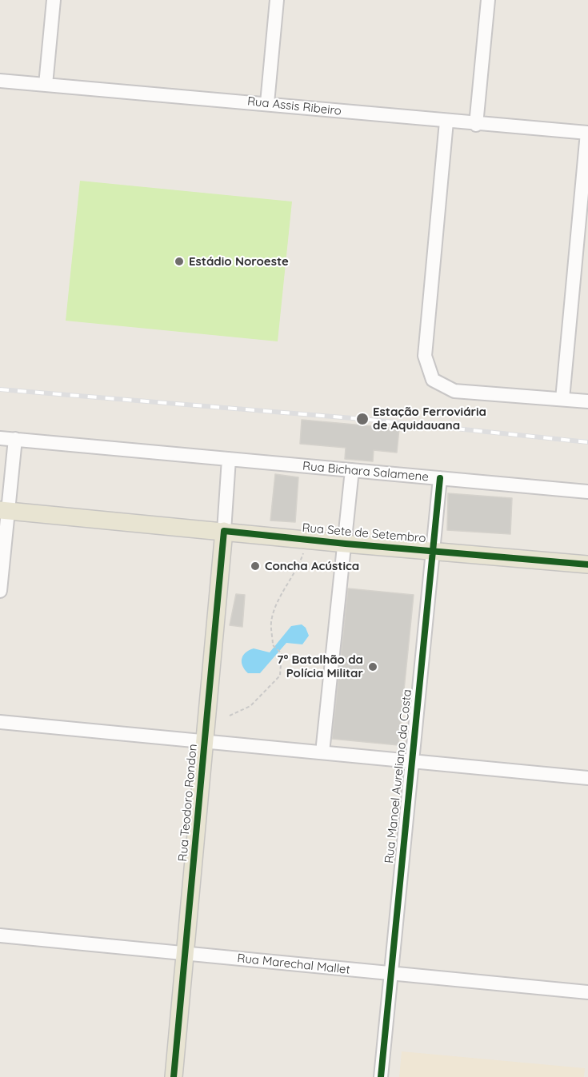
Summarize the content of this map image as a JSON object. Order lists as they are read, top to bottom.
{
  "streets": {
    "main road": ["Rua Sete de Setembro", "Rua Teodoro Rondon"],
    "street": [
      "Rua Assis Ribeiro",
      "Rua Bichara Salamene",
      "Rua Manoel Aureliano da Costa",
      "Rua Marechal Mallet"
    ]
  },
  "crossings": [
    ["Rua Bichara Salamene", "Rua Manoel Aureliano da Costa"],
    ["Rua Bichara Salamene", "Rua Teodoro Rondon"],
    ["Rua Sete de Setembro", "Rua Manoel Aureliano da Costa"],
    ["Rua Sete de Setembro", "Rua Teodoro Rondon"],
    ["Rua Manoel Aureliano da Costa", "Rua Marechal Mallet"],
    ["Rua Teodoro Rondon", "Rua Marechal Mallet"]
  ],
  "places": [
    "Estádio Noroeste",
    "Estação Ferroviária de Aquidauana",
    "Concha Acústica",
    "7° Batalhão da Polícia Militar"
  ]
}
